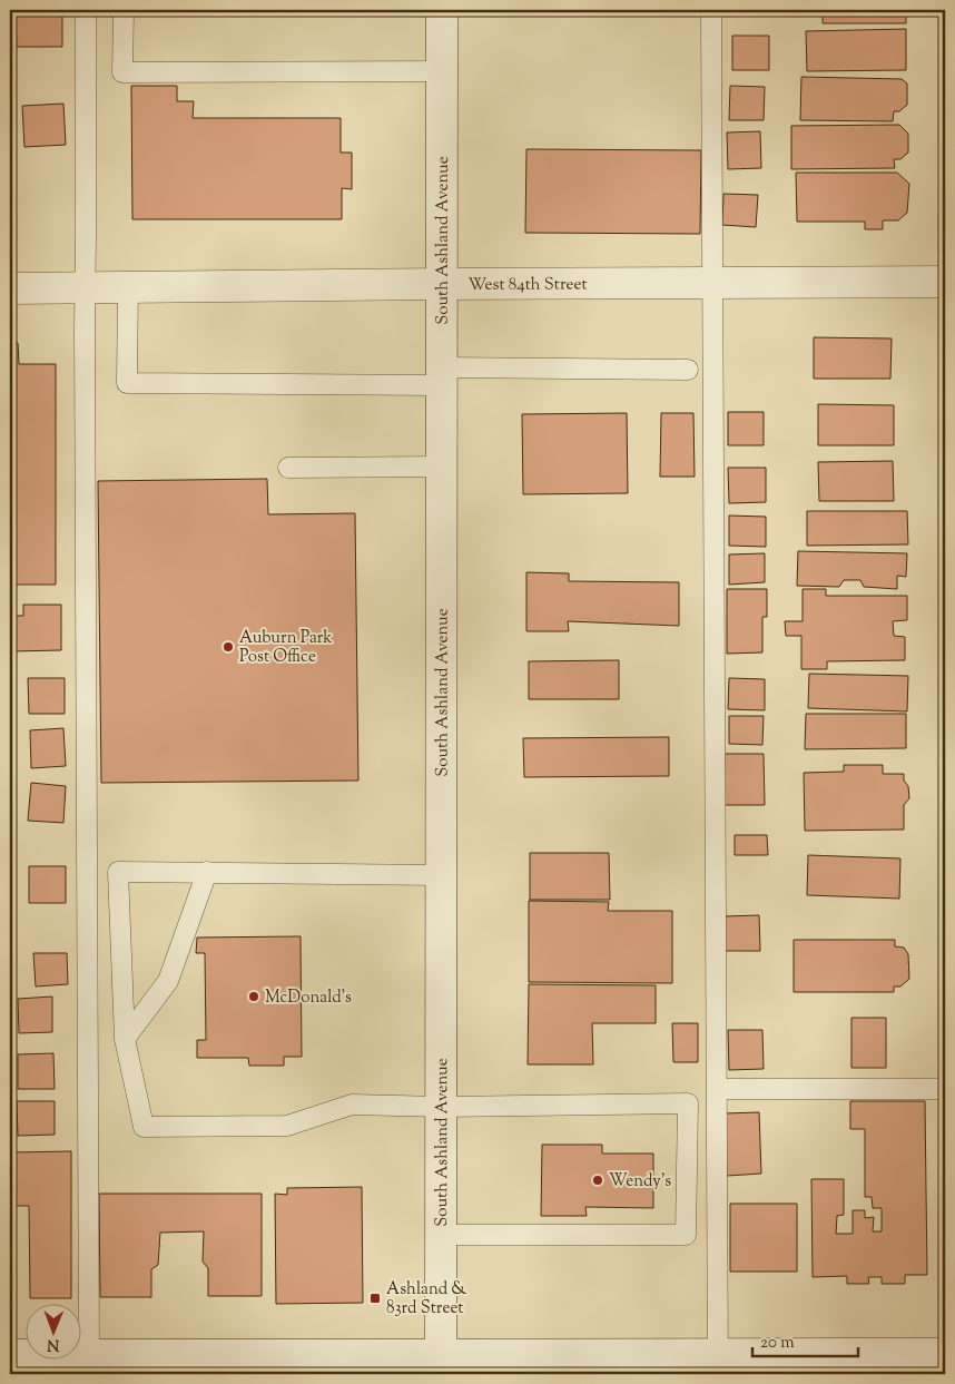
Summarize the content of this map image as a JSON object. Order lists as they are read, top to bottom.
{
  "streets": {
    "street": ["South Ashland Avenue", "West 84th Street"]
  },
  "crossings": [
    ["South Ashland Avenue", "West 84th Street"]
  ],
  "places": {
    "other": ["Auburn Park Post Office", "McDonald's", "Wendy's"],
    "transit": ["Ashland & 83rd Street"]
  },
  "scale_bar": "20 m",
  "north": "bottom"
}
